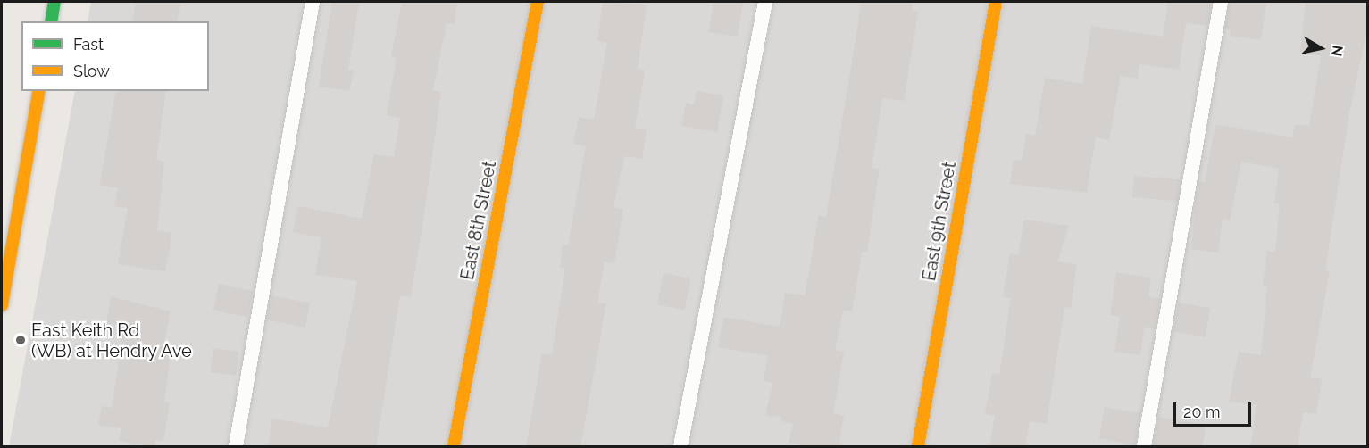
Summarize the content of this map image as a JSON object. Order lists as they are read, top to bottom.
{
  "streets": {
    "street": ["East 8th Street", "East 9th Street"]
  },
  "places": ["East Keith Rd (WB) at Hendry Ave"],
  "legend": ["Fast", "Slow"],
  "scale_bar": "20 m",
  "north": "right"
}
